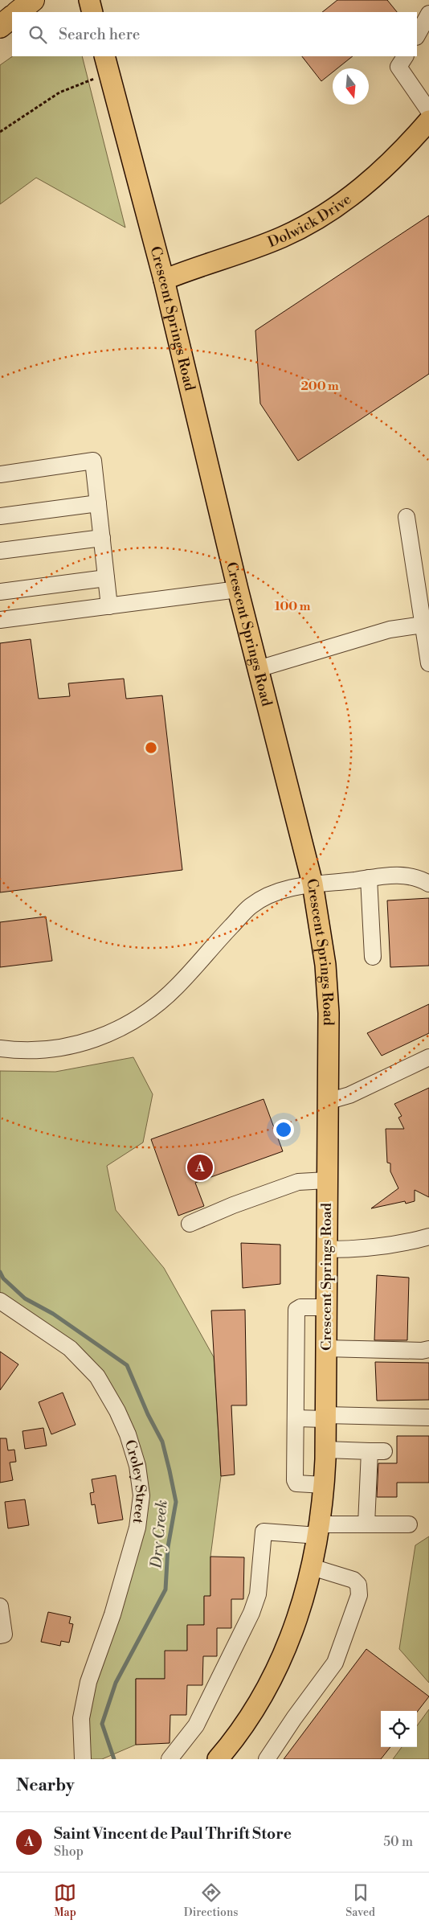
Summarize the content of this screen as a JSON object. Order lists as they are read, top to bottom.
{
  "streets": {
    "main road": ["Dolwick Drive", "Crescent Springs Road"],
    "street": ["Croley Street"]
  },
  "crossings": [
    ["Dolwick Drive", "Crescent Springs Road"]
  ],
  "water": ["Dry Creek"],
  "north": "bottom",
  "page": {
    "search": "Search here",
    "pins": "A",
    "heading": "Nearby",
    "list": [
      {
        "mark": "A",
        "name": "Saint Vincent de Paul Thrift Store",
        "note": "Shop",
        "value": "50 m"
      }
    ],
    "nav": ["Map", "Directions", "Saved"]
  },
  "rings": ["200 m", "100 m"]
}
